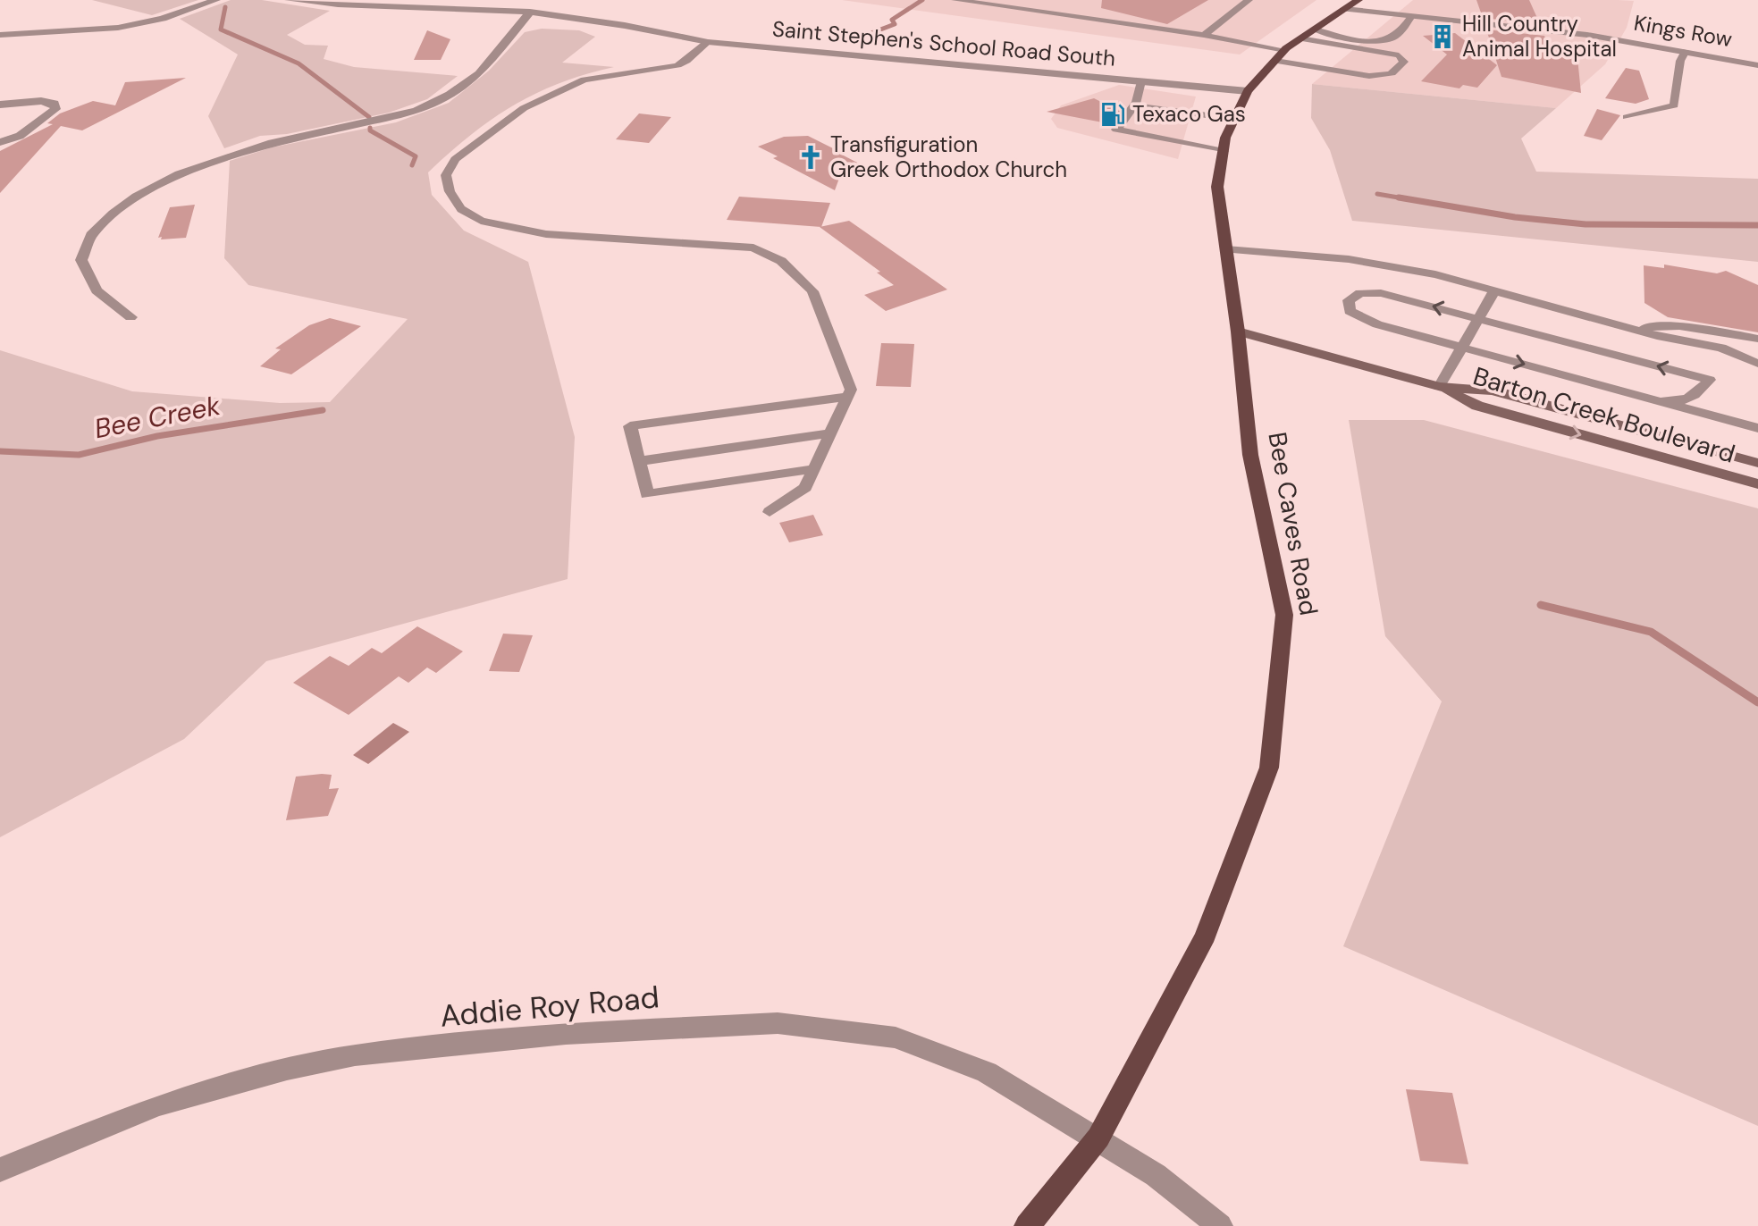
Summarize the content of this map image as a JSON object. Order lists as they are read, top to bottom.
{
  "streets": {
    "main road": ["Bee Caves Road"],
    "street": [
      "Kings Row",
      "Saint Stephen's School Road South",
      "Barton Creek Boulevard",
      "Addie Roy Road"
    ]
  },
  "crossings": [
    ["Kings Row", "Bee Caves Road"],
    ["Saint Stephen's School Road South", "Bee Caves Road"],
    ["Barton Creek Boulevard", "Bee Caves Road"],
    ["Bee Caves Road", "Addie Roy Road"]
  ],
  "water": ["Bee Creek"],
  "places": {
    "building": ["Hill Country Animal Hospital"],
    "fuel station": ["Texaco Gas"],
    "church": ["Transfiguration Greek Orthodox Church"]
  }
}
